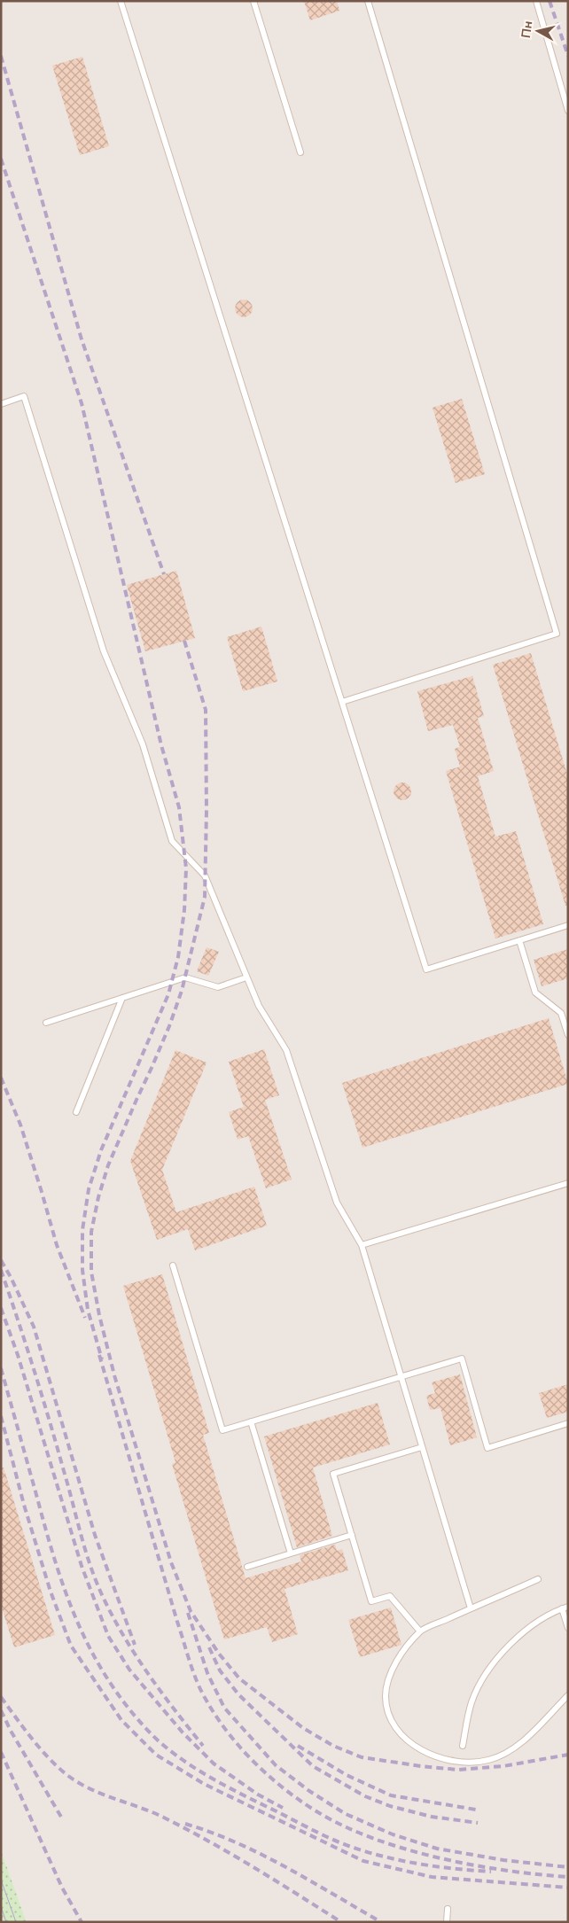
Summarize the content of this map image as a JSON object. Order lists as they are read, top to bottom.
{
  "north": "left"
}
